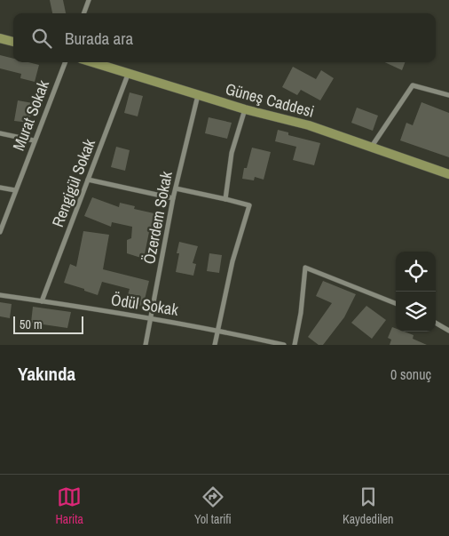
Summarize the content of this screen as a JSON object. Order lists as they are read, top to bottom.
{
  "streets": {
    "main road": ["Güneş Caddesi"],
    "street": [
      "Murat Sokak",
      "Rengigül Sokak",
      "Özerdem Sokak",
      "Ödül Sokak"
    ]
  },
  "crossings": [
    ["Güneş Caddesi", "Rengigül Sokak"],
    ["Güneş Caddesi", "Özerdem Sokak"],
    ["Rengigül Sokak", "Ödül Sokak"],
    ["Özerdem Sokak", "Ödül Sokak"]
  ],
  "scale_bar": "50 m",
  "page": {
    "search": "Burada ara",
    "scale": "50 m",
    "heading": ["Yakında", "0 sonuç"],
    "nav": ["Harita", "Yol tarifi", "Kaydedilen"]
  }
}
